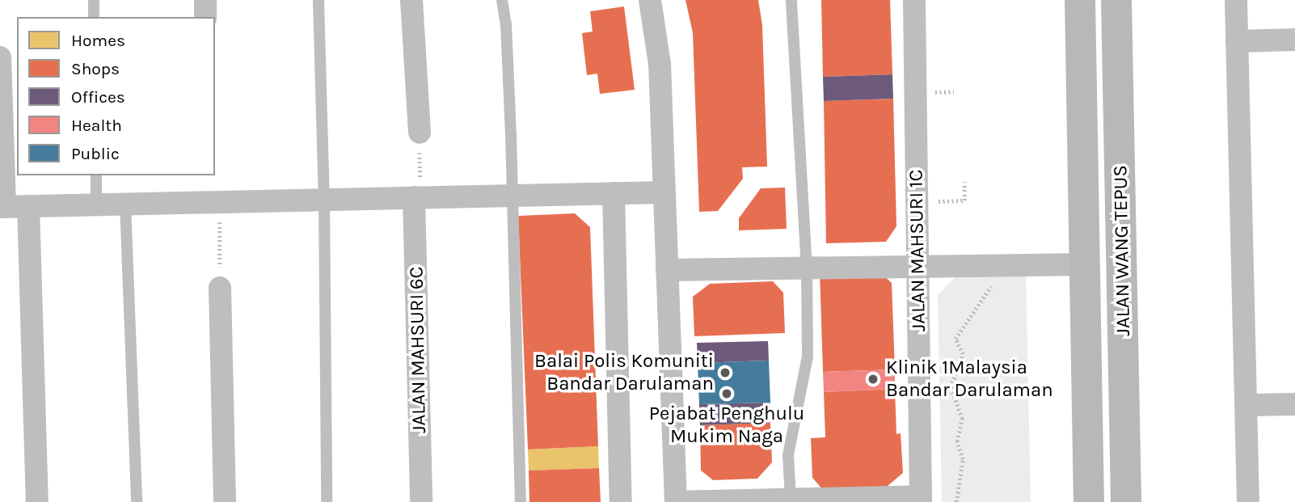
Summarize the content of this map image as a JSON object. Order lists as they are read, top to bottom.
{
  "streets": {
    "main road": ["JALAN WANG TEPUS"],
    "street": ["JALAN MAHSURI 1C", "JALAN MAHSURI 6C"]
  },
  "places": ["Balai Polis Komuniti Bandar Darulaman", "Klinik 1Malaysia Bandar Darulaman", "Pejabat Penghulu Mukim Naga"],
  "legend": [
    "Homes",
    "Shops",
    "Offices",
    "Health",
    "Public"
  ]
}
